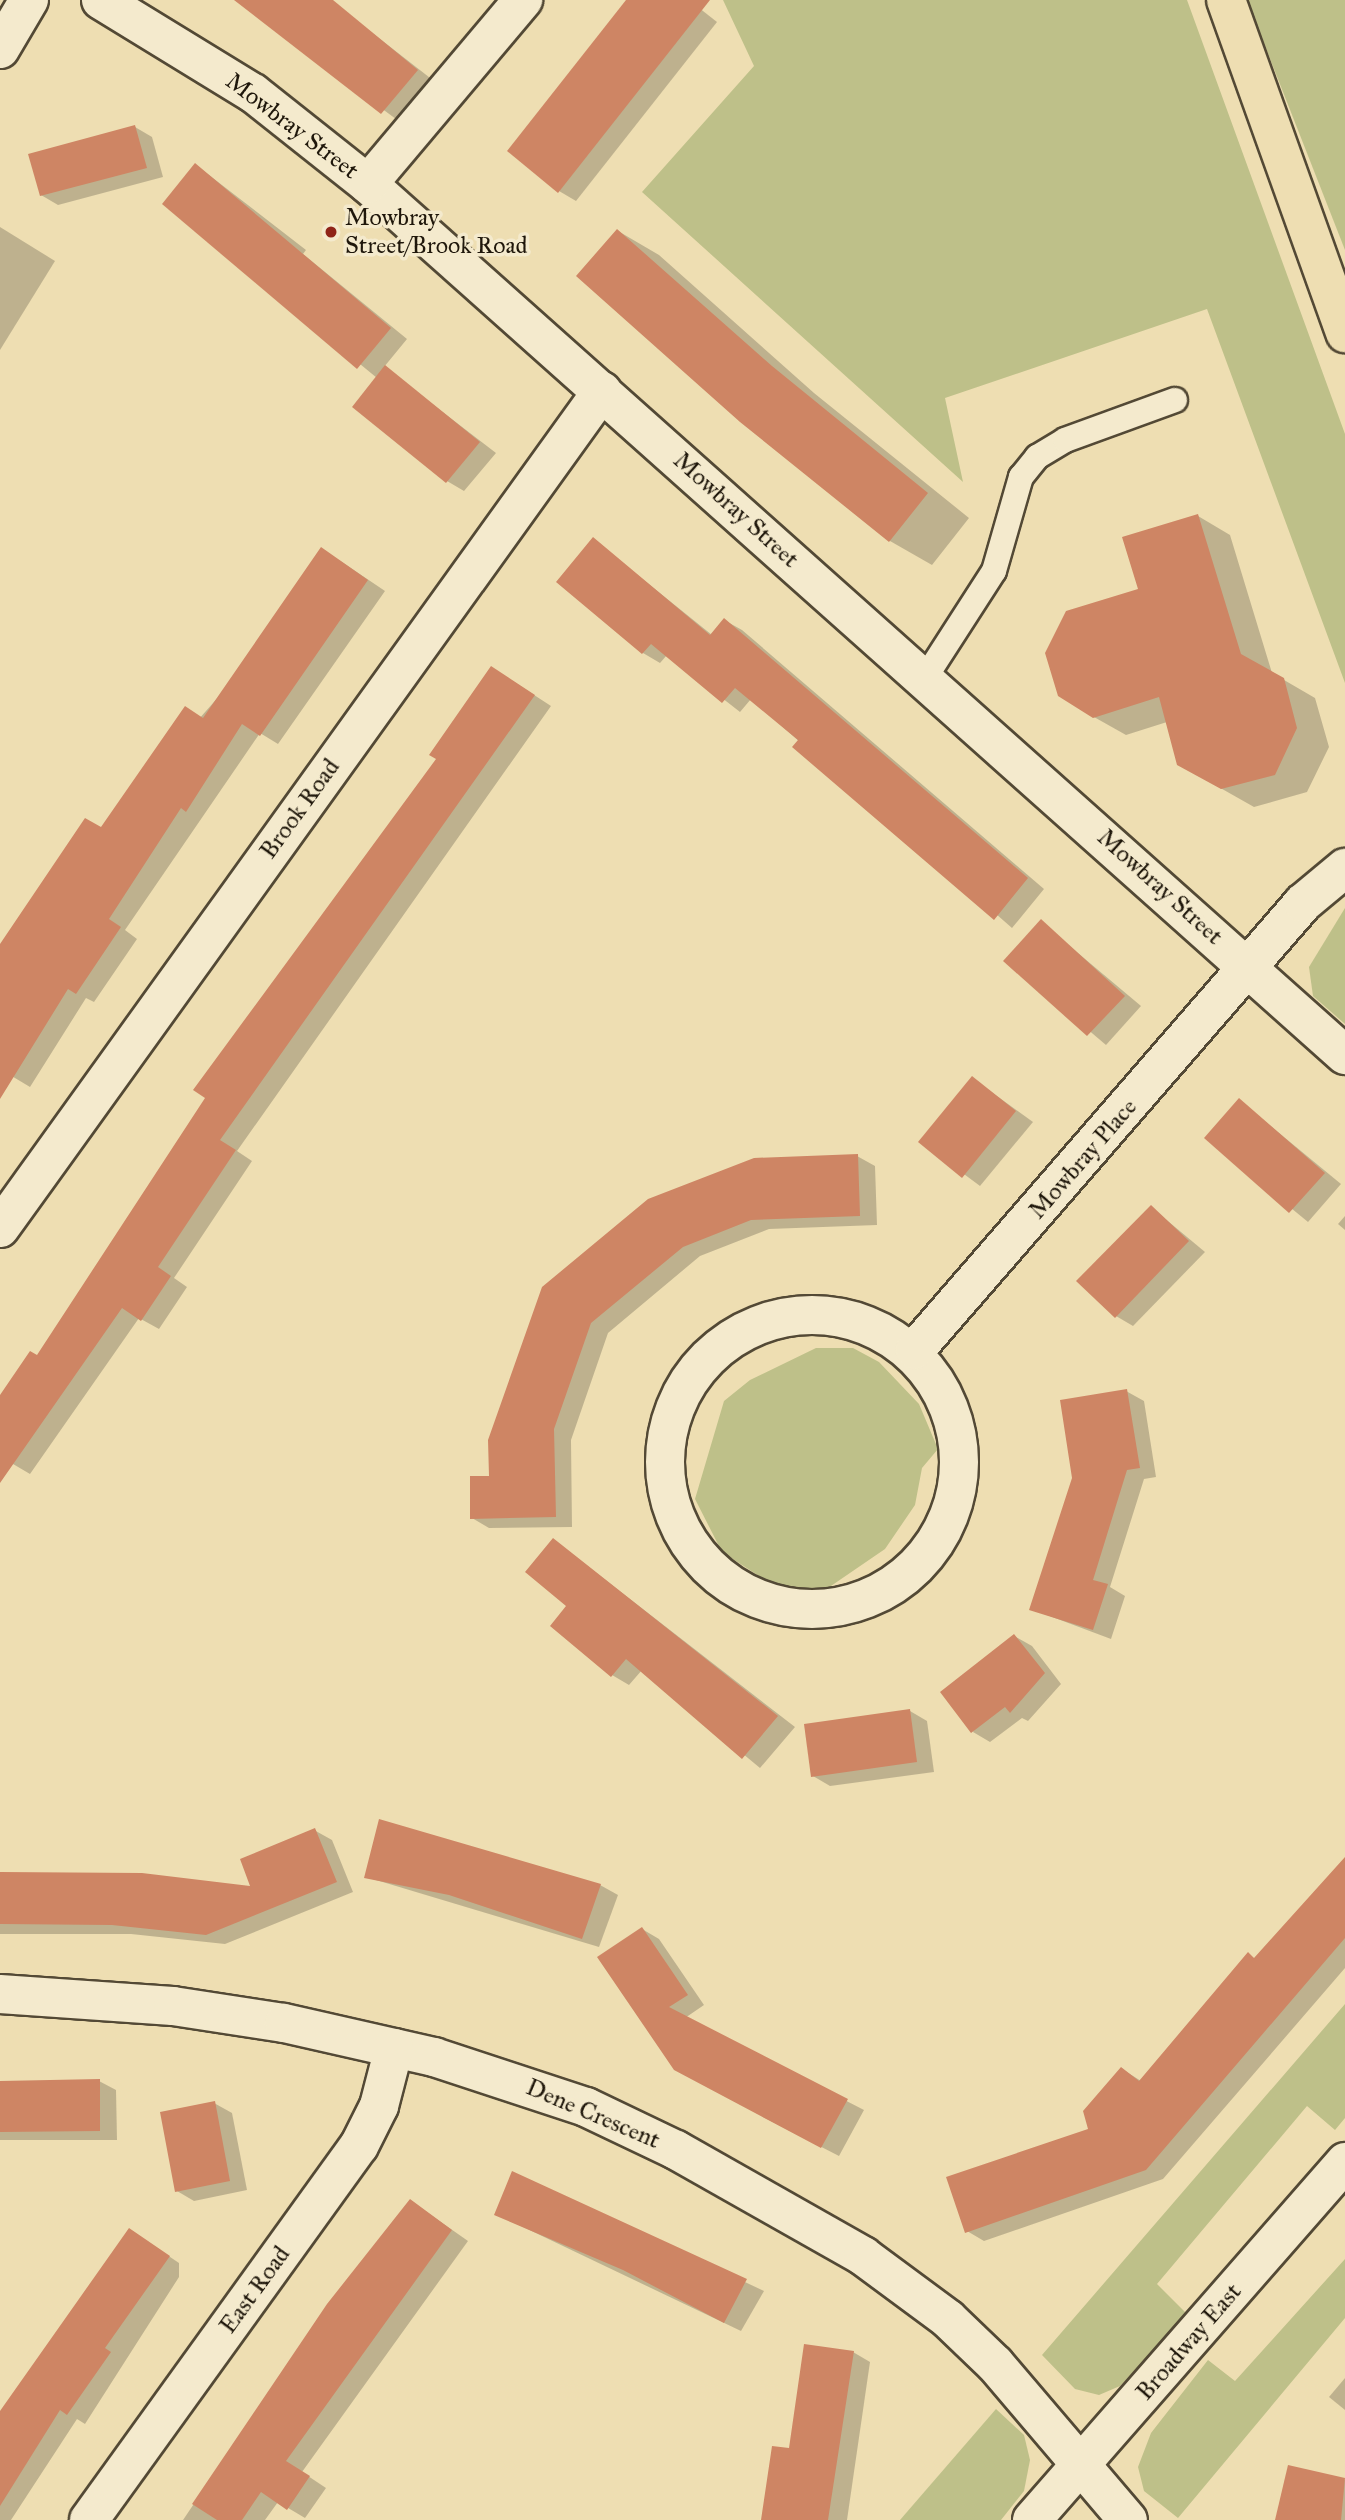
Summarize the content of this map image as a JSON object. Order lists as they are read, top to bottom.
{
  "streets": {
    "street": [
      "Mowbray Street",
      "Brook Road",
      "Mowbray Place",
      "Dene Crescent",
      "East Road",
      "Broadway East"
    ]
  },
  "crossings": [
    ["Mowbray Street", "Brook Road"],
    ["Mowbray Street", "Mowbray Place"],
    ["Dene Crescent", "East Road"],
    ["Dene Crescent", "Broadway East"]
  ],
  "places": ["Mowbray Street/Brook Road"]
}
